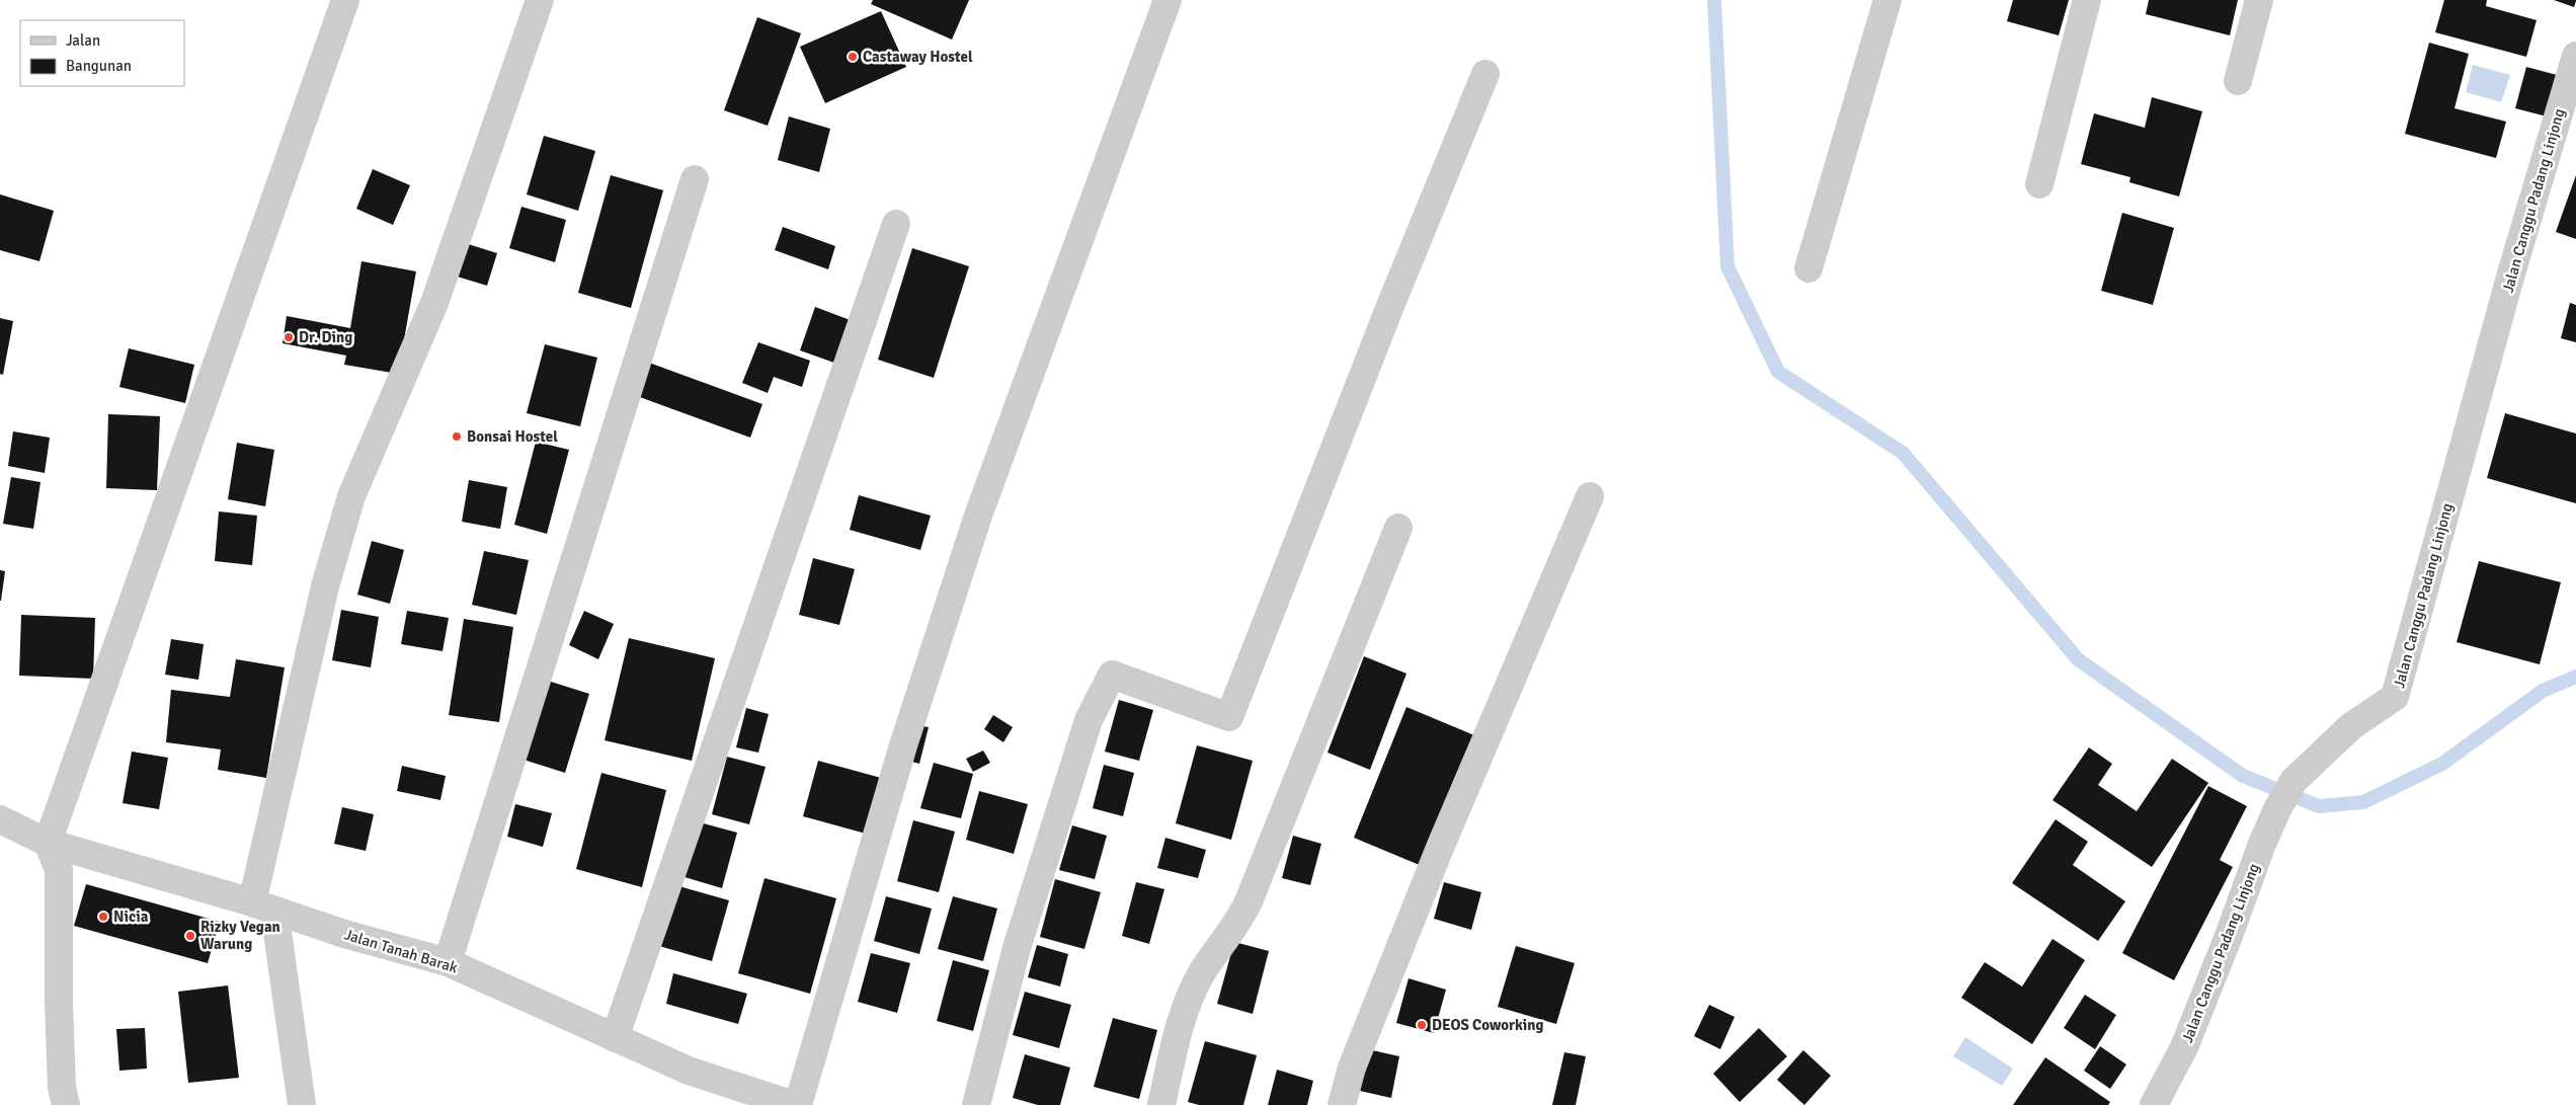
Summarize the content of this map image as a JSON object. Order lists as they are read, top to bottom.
{
  "streets": {
    "street": ["Jalan Canggu Padang Linjong", "Jalan Tanah Barak"]
  },
  "places": [
    "Castaway Hostel",
    "Dr. Ding",
    "Bonsai Hostel",
    "Nicia",
    "Rizky Vegan Warung",
    "DEOS Coworking"
  ],
  "legend": ["Jalan", "Bangunan"]
}
